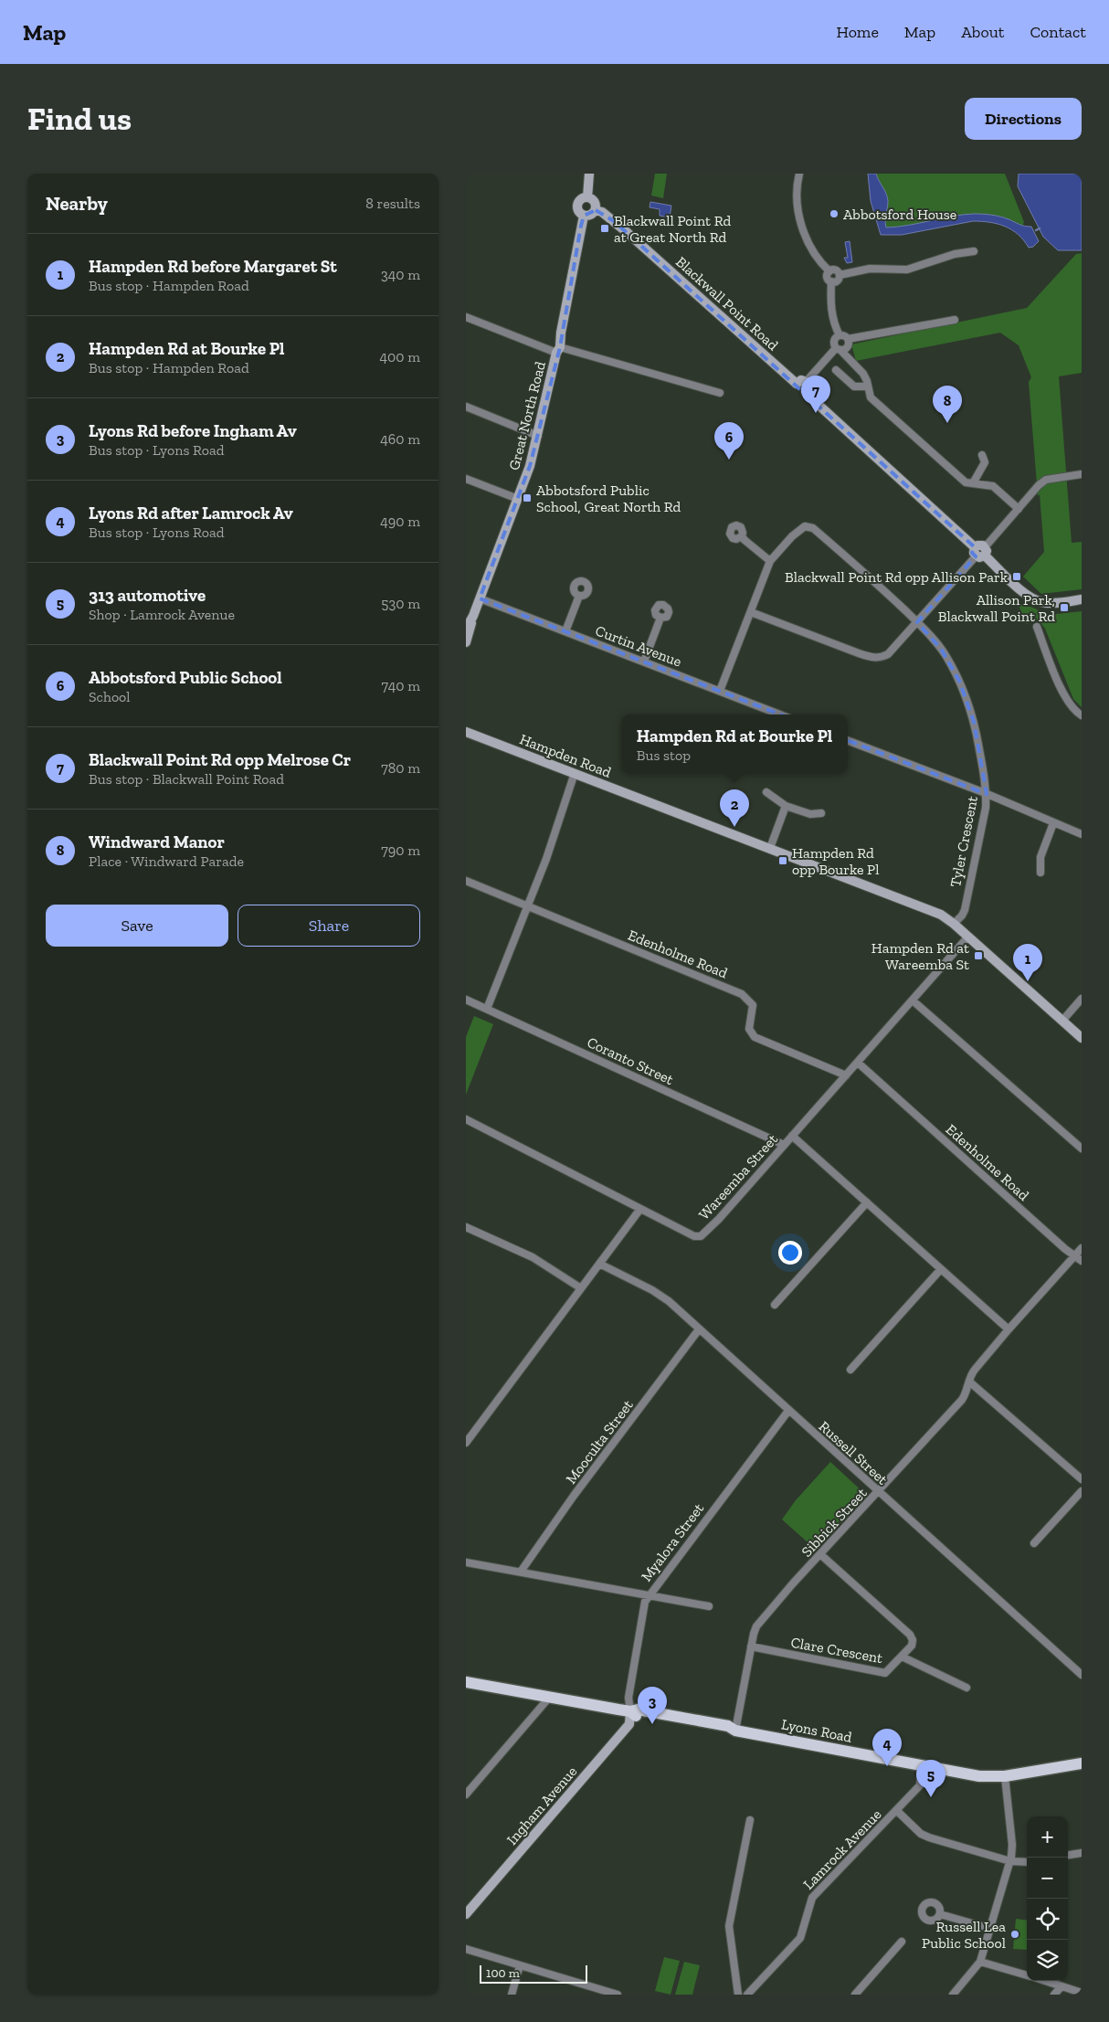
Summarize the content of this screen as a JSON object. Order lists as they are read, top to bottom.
{
  "streets": {
    "main road": [
      "Blackwall Point Road",
      "Great North Road",
      "Hampden Road",
      "Lyons Road",
      "Ingham Avenue"
    ],
    "street": [
      "Curtin Avenue",
      "Tyler Crescent",
      "Edenholme Road",
      "Coranto Street",
      "Wareemba Street",
      "Mooculta Street",
      "Russell Street",
      "Sibbick Street",
      "Myalora Street",
      "Clare Crescent",
      "Lamrock Avenue"
    ]
  },
  "crossings": [
    ["Blackwall Point Road", "Great North Road"],
    ["Great North Road", "Curtin Avenue"],
    ["Curtin Avenue", "Tyler Crescent"],
    ["Hampden Road", "Tyler Crescent"],
    ["Hampden Road", "Wareemba Street"],
    ["Edenholme Road", "Wareemba Street"],
    ["Edenholme Road", "Sibbick Street"],
    ["Coranto Street", "Wareemba Street"],
    ["Mooculta Street", "Russell Street"],
    ["Russell Street", "Sibbick Street"],
    ["Russell Street", "Myalora Street"],
    ["Sibbick Street", "Clare Crescent"],
    ["Sibbick Street", "Lyons Road"],
    ["Myalora Street", "Lyons Road"],
    ["Myalora Street", "Ingham Avenue"],
    ["Lyons Road", "Ingham Avenue"],
    ["Lyons Road", "Lamrock Avenue"]
  ],
  "places": {
    "other": ["Abbotsford House", "Russell Lea Public School"],
    "transit": [
      "Blackwall Point Rd at Great North Rd",
      "Abbotsford Public School, Great North Rd",
      "Blackwall Point Rd opp Allison Park",
      "Allison Park, Blackwall Point Rd",
      "Hampden Rd opp Bourke Pl",
      "Hampden Rd at Wareemba St"
    ]
  },
  "scale_bar": "100 m",
  "page": {
    "header": "Map",
    "nav": [
      "Home",
      "Map",
      "About",
      "Contact"
    ],
    "buttons": [
      "Directions",
      ["Save", "Share"]
    ],
    "title": "Find us",
    "heading": ["Nearby", "8 results"],
    "list": [
      {
        "mark": "1",
        "name": "Hampden Rd before Margaret St",
        "note": "Bus stop · Hampden Road",
        "value": "340 m"
      },
      {
        "mark": "2",
        "name": "Hampden Rd at Bourke Pl",
        "note": "Bus stop · Hampden Road",
        "value": "400 m"
      },
      {
        "mark": "3",
        "name": "Lyons Rd before Ingham Av",
        "note": "Bus stop · Lyons Road",
        "value": "460 m"
      },
      {
        "mark": "4",
        "name": "Lyons Rd after Lamrock Av",
        "note": "Bus stop · Lyons Road",
        "value": "490 m"
      },
      {
        "mark": "5",
        "name": "313 automotive",
        "note": "Shop · Lamrock Avenue",
        "value": "530 m"
      },
      {
        "mark": "6",
        "name": "Abbotsford Public School",
        "note": "School",
        "value": "740 m"
      },
      {
        "mark": "7",
        "name": "Blackwall Point Rd opp Melrose Cr",
        "note": "Bus stop · Blackwall Point Road",
        "value": "780 m"
      },
      {
        "mark": "8",
        "name": "Windward Manor",
        "note": "Place · Windward Parade",
        "value": "790 m"
      }
    ],
    "pins": [
      "7",
      "8",
      "6",
      "2",
      "1",
      "3",
      "4",
      "5"
    ],
    "popup": ["Hampden Rd at Bourke Pl", "Bus stop"],
    "map_buttons": ["+", "−"],
    "scale": "100 m"
  }
}
